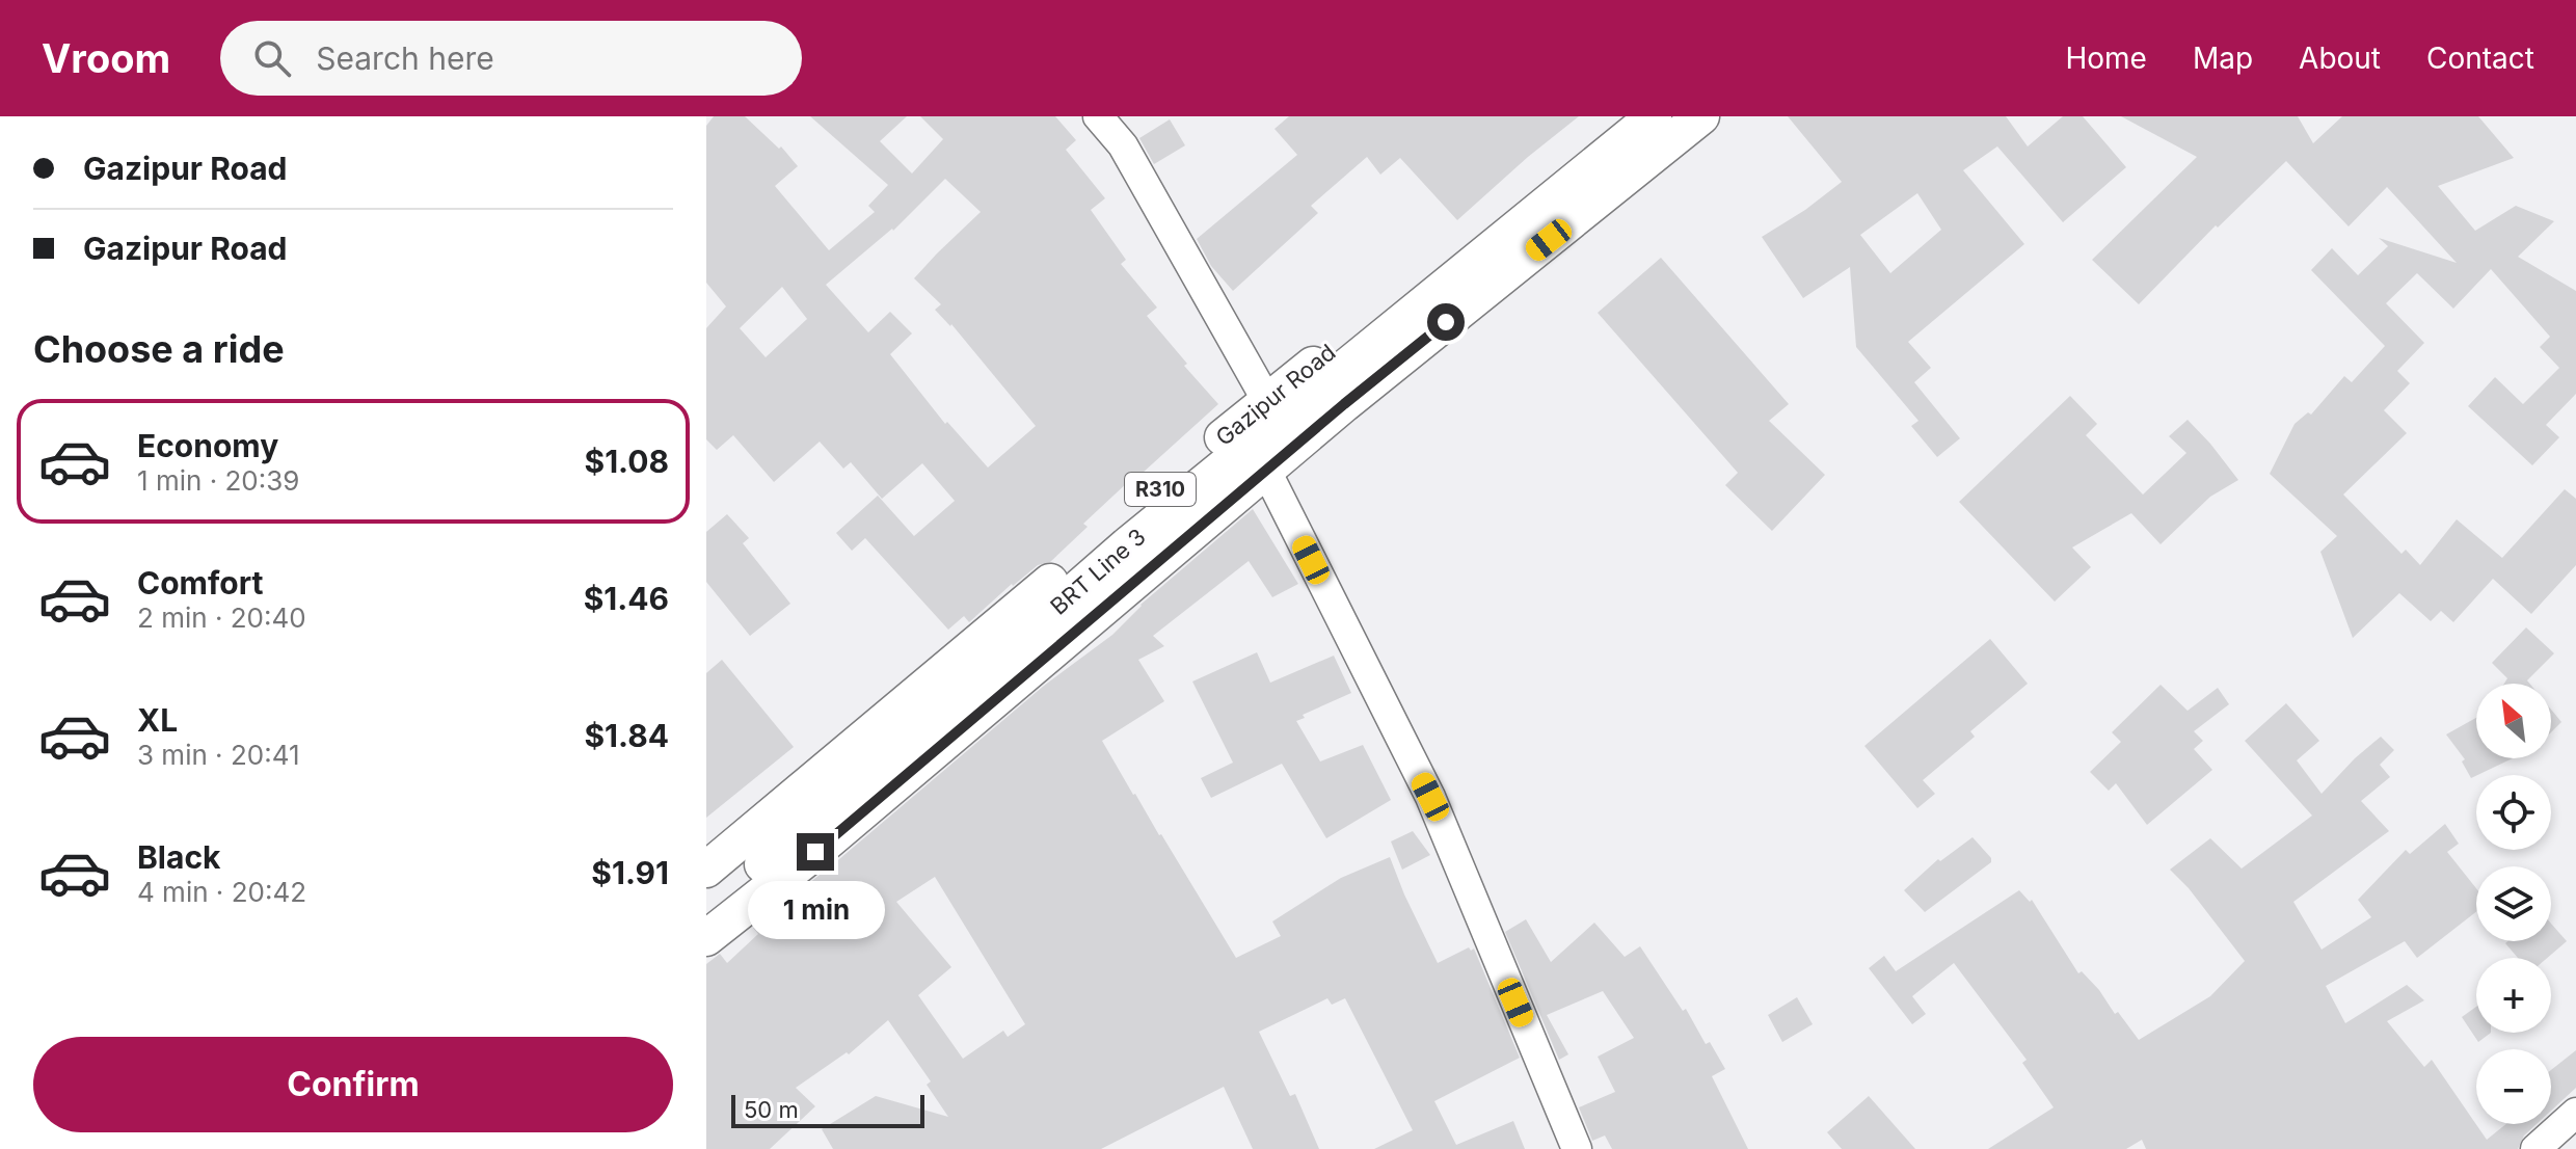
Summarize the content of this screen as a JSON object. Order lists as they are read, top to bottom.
{
  "streets": {
    "main road": ["Gazipur Road", "R310", "BRT Line 3"]
  },
  "scale_bar": "50 m",
  "north": "top left",
  "page": {
    "header": "Vroom",
    "search": "Search here",
    "nav": [
      "Home",
      "Map",
      "About",
      "Contact"
    ],
    "banner": ["Gazipur Road", "Gazipur Road"],
    "heading": "Choose a ride",
    "list": [
      {
        "name": "Economy",
        "note": "1 min · 20:39",
        "value": "$1.08"
      },
      {
        "name": "Comfort",
        "note": "2 min · 20:40",
        "value": "$1.46"
      },
      {
        "name": "XL",
        "note": "3 min · 20:41",
        "value": "$1.84"
      },
      {
        "name": "Black",
        "note": "4 min · 20:42",
        "value": "$1.91"
      }
    ],
    "map_buttons": ["+", "−"],
    "bubble": "1 min",
    "buttons": "Confirm",
    "scale": "50 m"
  }
}
